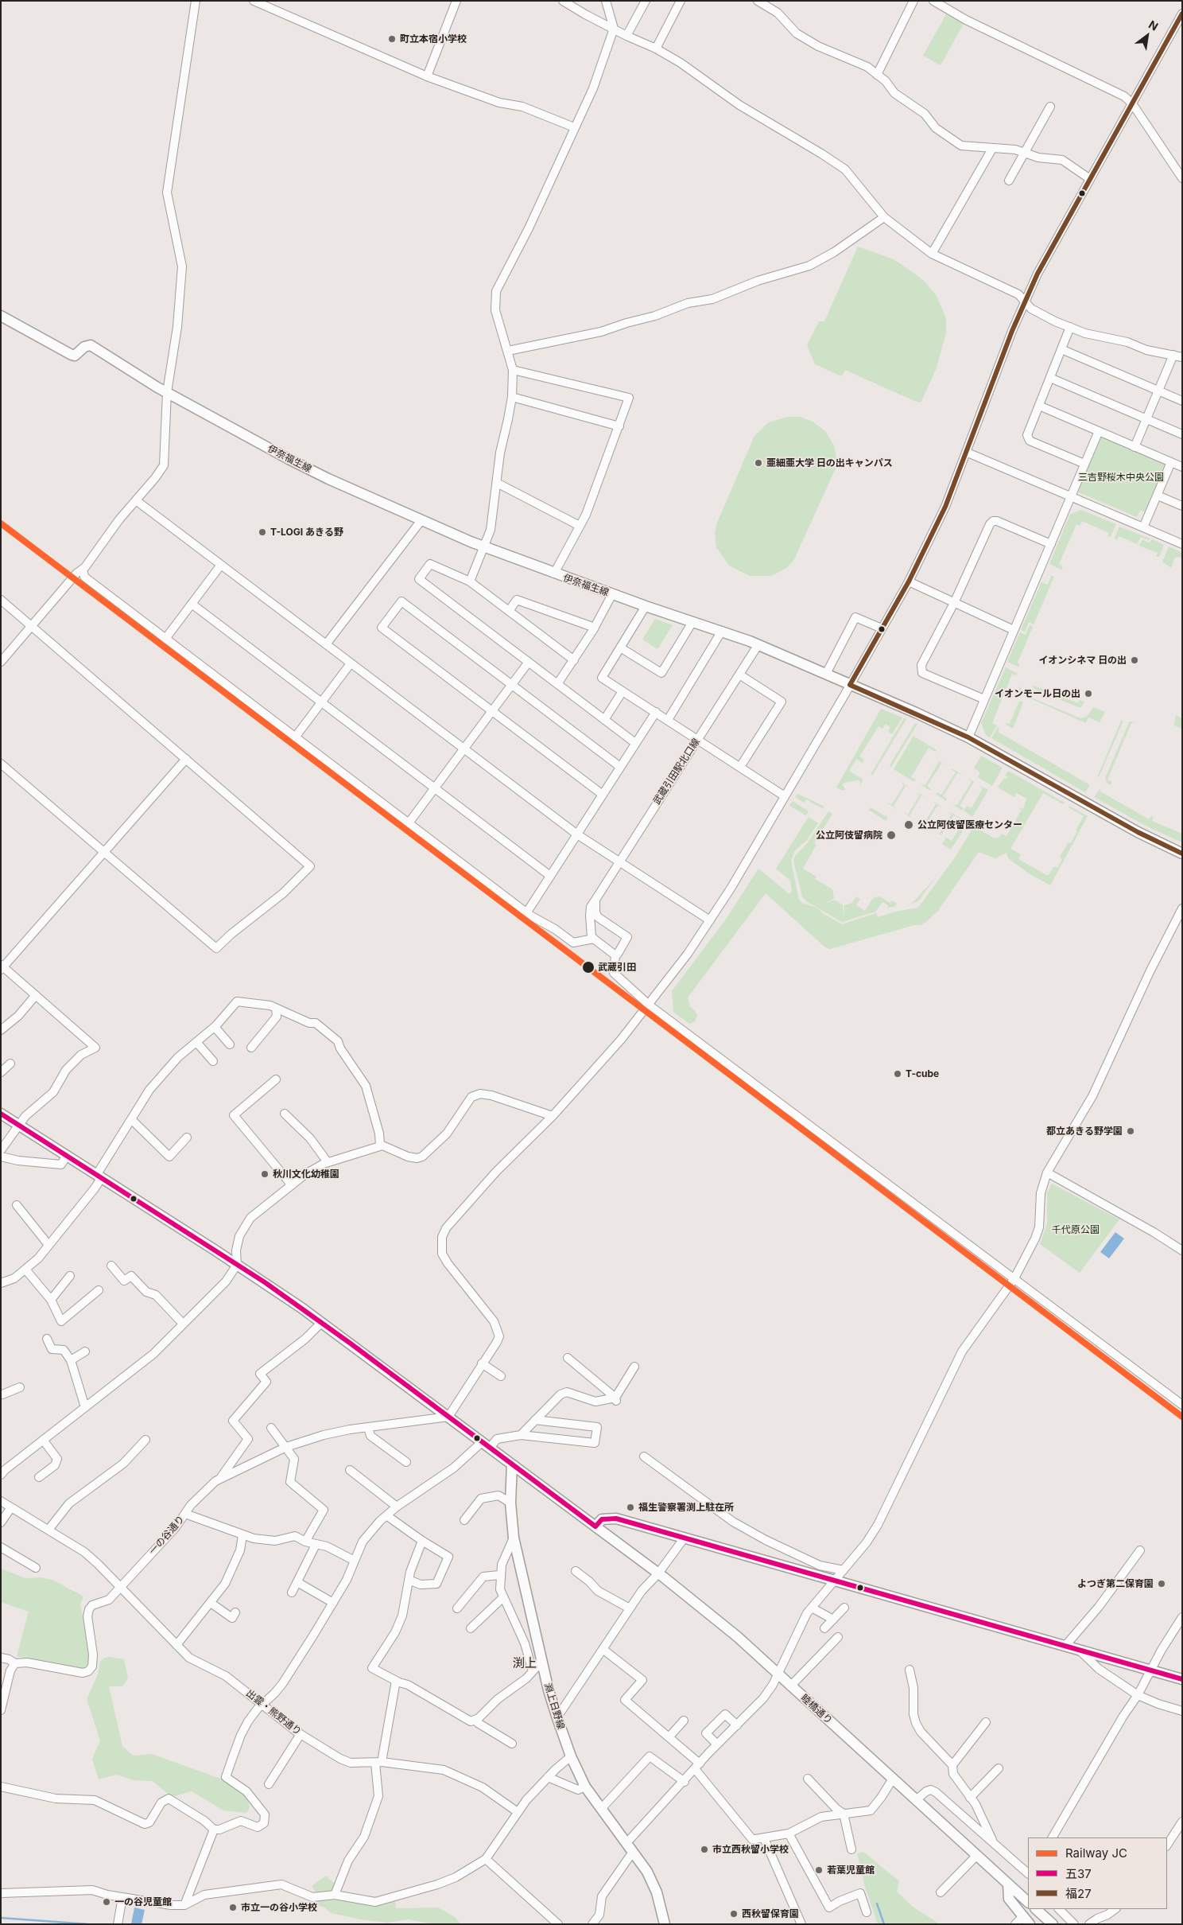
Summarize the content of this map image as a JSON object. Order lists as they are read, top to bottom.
{
  "streets": {
    "main road": ["伊奈福生線", "淵上日野線", "睦橋通り"],
    "street": ["武蔵引田駅北口線", "一の谷通り", "出雲・熊野通り"]
  },
  "crossings": [
    ["伊奈福生線", "武蔵引田駅北口線"],
    ["一の谷通り", "睦橋通り"],
    ["一の谷通り", "出雲・熊野通り"],
    ["淵上日野線", "睦橋通り"]
  ],
  "districts": ["渕上"],
  "parks": ["三吉野桜木中央公園", "千代原公園"],
  "places": [
    "町立本宿小学校",
    "亜細亜大学 日の出キャンパス",
    "T-LOGI あきる野",
    "イオンシネマ 日の出",
    "イオンモール日の出",
    "公立阿伎留医療センター",
    "公立阿伎留病院",
    "武蔵引田",
    "T-cube",
    "都立あきる野学園",
    "秋川文化幼稚園",
    "福生警察署渕上駐在所",
    "よつぎ第二保育園",
    "市立西秋留小学校",
    "若葉児童館",
    "一の谷児童館",
    "市立一の谷小学校",
    "西秋留保育園"
  ],
  "lines": ["transit line 福27", "rail line JC", "transit line 五37"],
  "legend": ["Railway JC", "五37", "福27"],
  "north": "top right"
}
